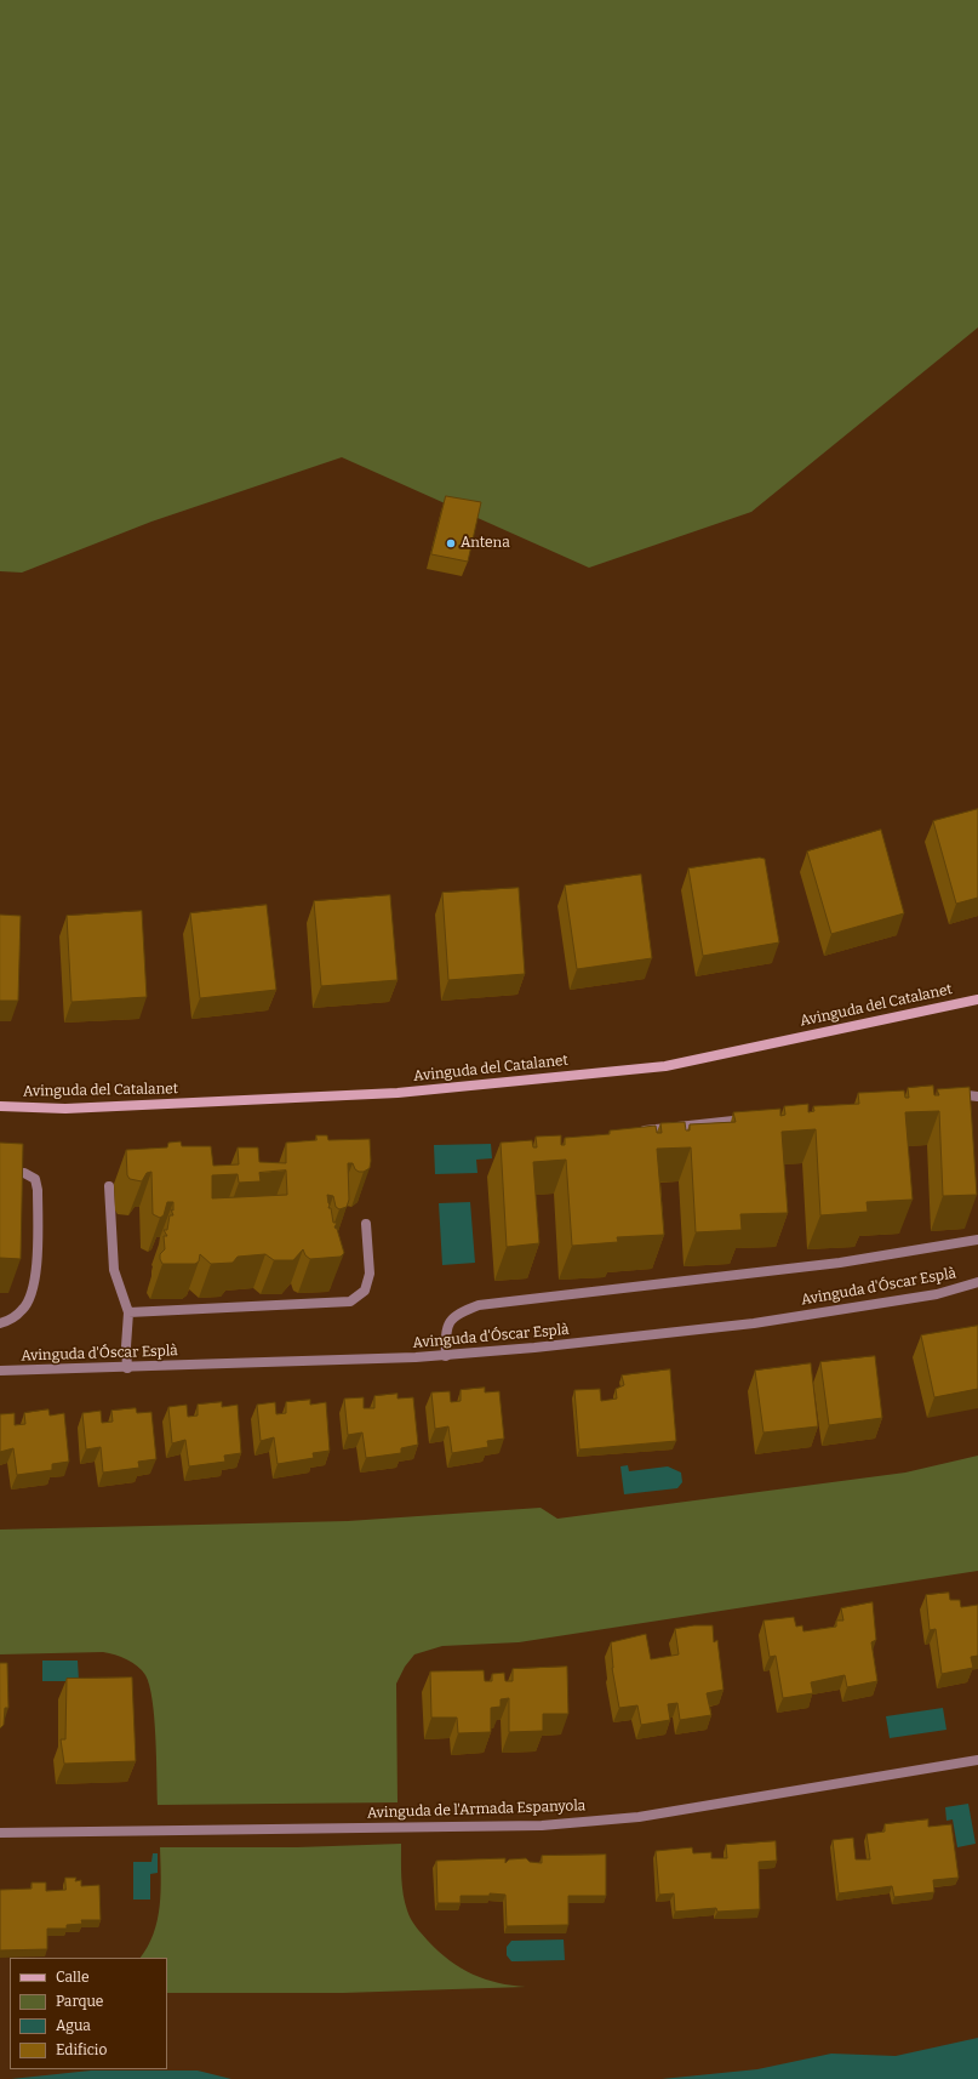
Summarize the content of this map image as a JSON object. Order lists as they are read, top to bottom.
{
  "streets": {
    "main road": ["Avinguda del Catalanet"],
    "street": ["Avinguda d'Óscar Esplà", "Avinguda de l'Armada Espanyola"]
  },
  "places": ["Antena"],
  "legend": [
    "Calle",
    "Parque",
    "Agua",
    "Edificio"
  ]
}
